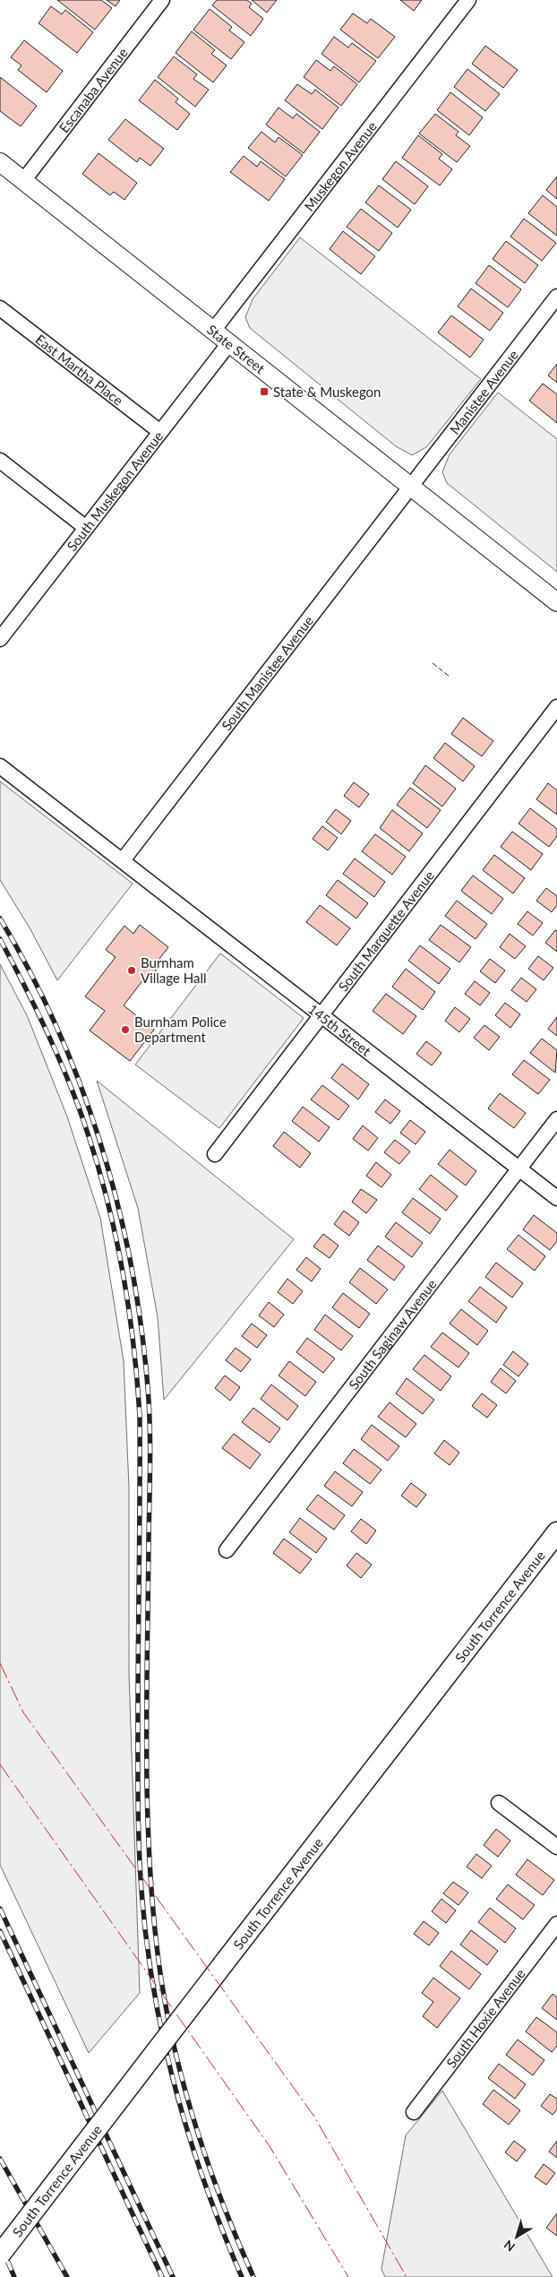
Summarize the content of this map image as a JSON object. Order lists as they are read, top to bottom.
{
  "streets": {
    "main road": ["South Torrence Avenue"],
    "street": [
      "Escanaba Avenue",
      "Muskegon Avenue",
      "State Street",
      "East Martha Place",
      "Manistee Avenue",
      "South Muskegon Avenue",
      "South Manistee Avenue",
      "South Marquette Avenue",
      "145th Street",
      "South Saginaw Avenue",
      "South Hoxie Avenue"
    ]
  },
  "crossings": [
    ["Escanaba Avenue", "State Street"],
    ["Muskegon Avenue", "State Street"],
    ["State Street", "Manistee Avenue"],
    ["State Street", "South Muskegon Avenue"],
    ["State Street", "South Manistee Avenue"],
    ["East Martha Place", "South Muskegon Avenue"],
    ["Manistee Avenue", "South Manistee Avenue"],
    ["South Manistee Avenue", "145th Street"],
    ["South Marquette Avenue", "145th Street"],
    ["145th Street", "South Saginaw Avenue"]
  ],
  "places": {
    "transit": ["State & Muskegon"],
    "other": ["Burnham Village Hall", "Burnham Police Department"]
  },
  "north": "bottom left"
}
